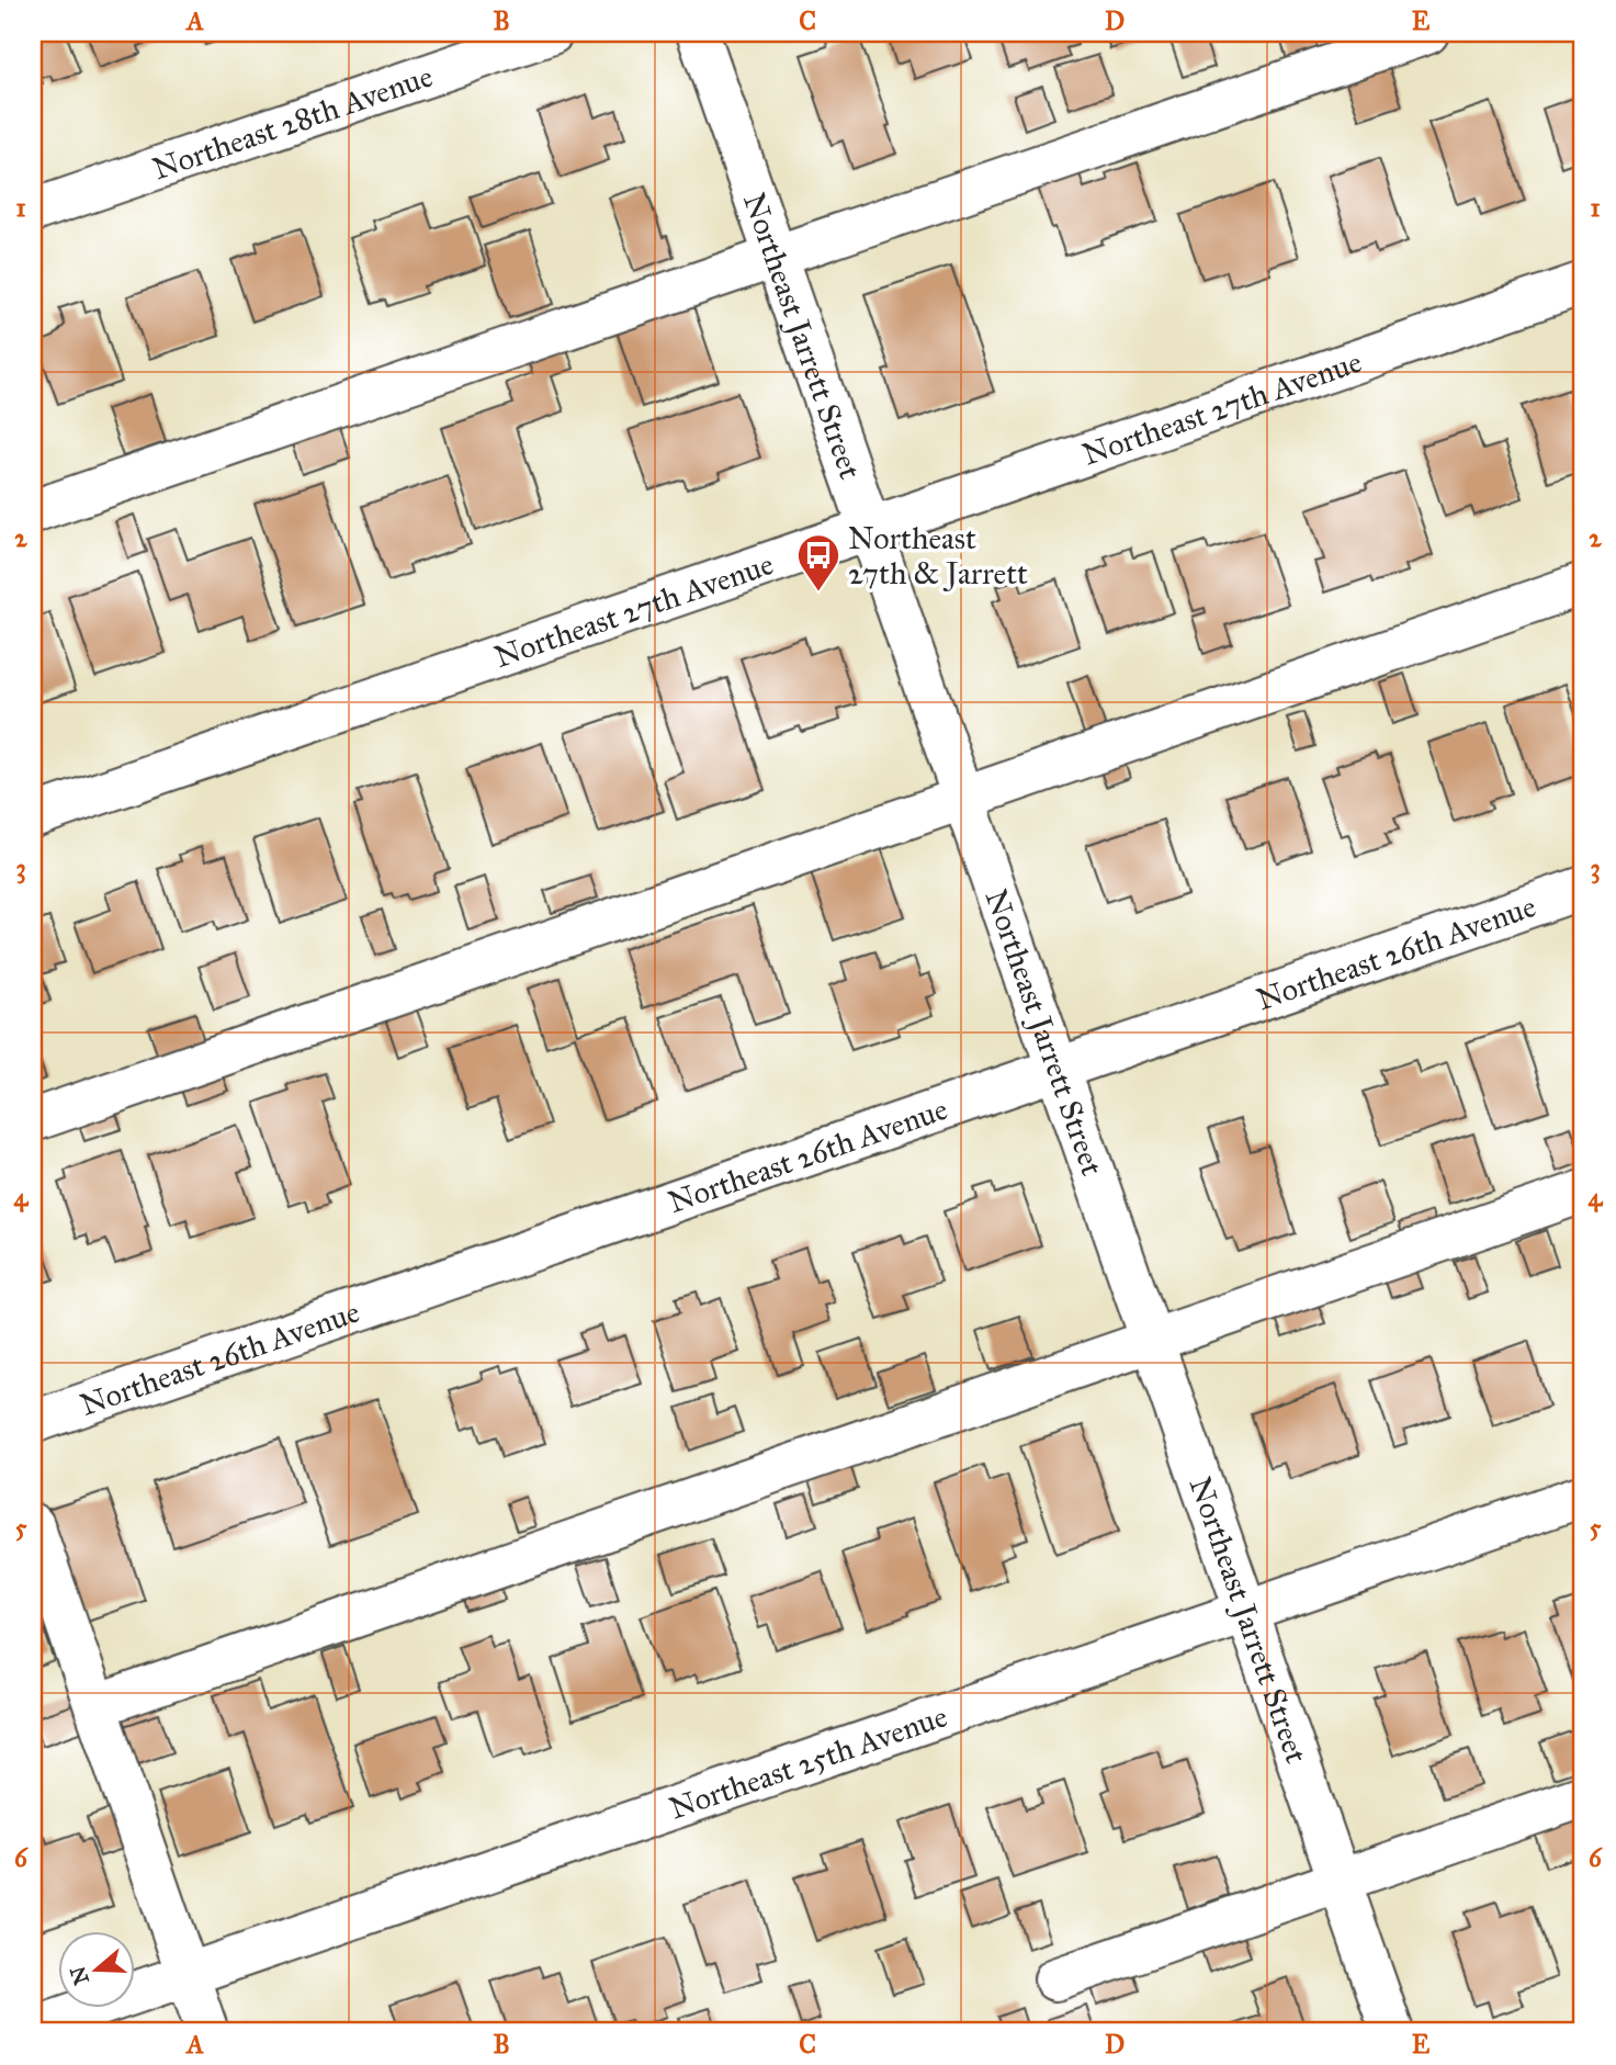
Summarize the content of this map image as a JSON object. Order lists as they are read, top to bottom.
{
  "streets": {
    "street": [
      "Northeast 28th Avenue",
      "Northeast Jarrett Street",
      "Northeast 27th Avenue",
      "Northeast 26th Avenue",
      "Northeast 25th Avenue"
    ]
  },
  "crossings": [
    ["Northeast Jarrett Street", "Northeast 27th Avenue"],
    ["Northeast Jarrett Street", "Northeast 26th Avenue"],
    ["Northeast Jarrett Street", "Northeast 25th Avenue"]
  ],
  "places": {
    "bus stop": ["Northeast 27th & Jarrett"]
  },
  "north": "left",
  "grid": {
    "columns": [
      "A",
      "B",
      "C",
      "D",
      "E"
    ],
    "rows": [
      "1",
      "2",
      "3",
      "4",
      "5",
      "6"
    ]
  }
}
